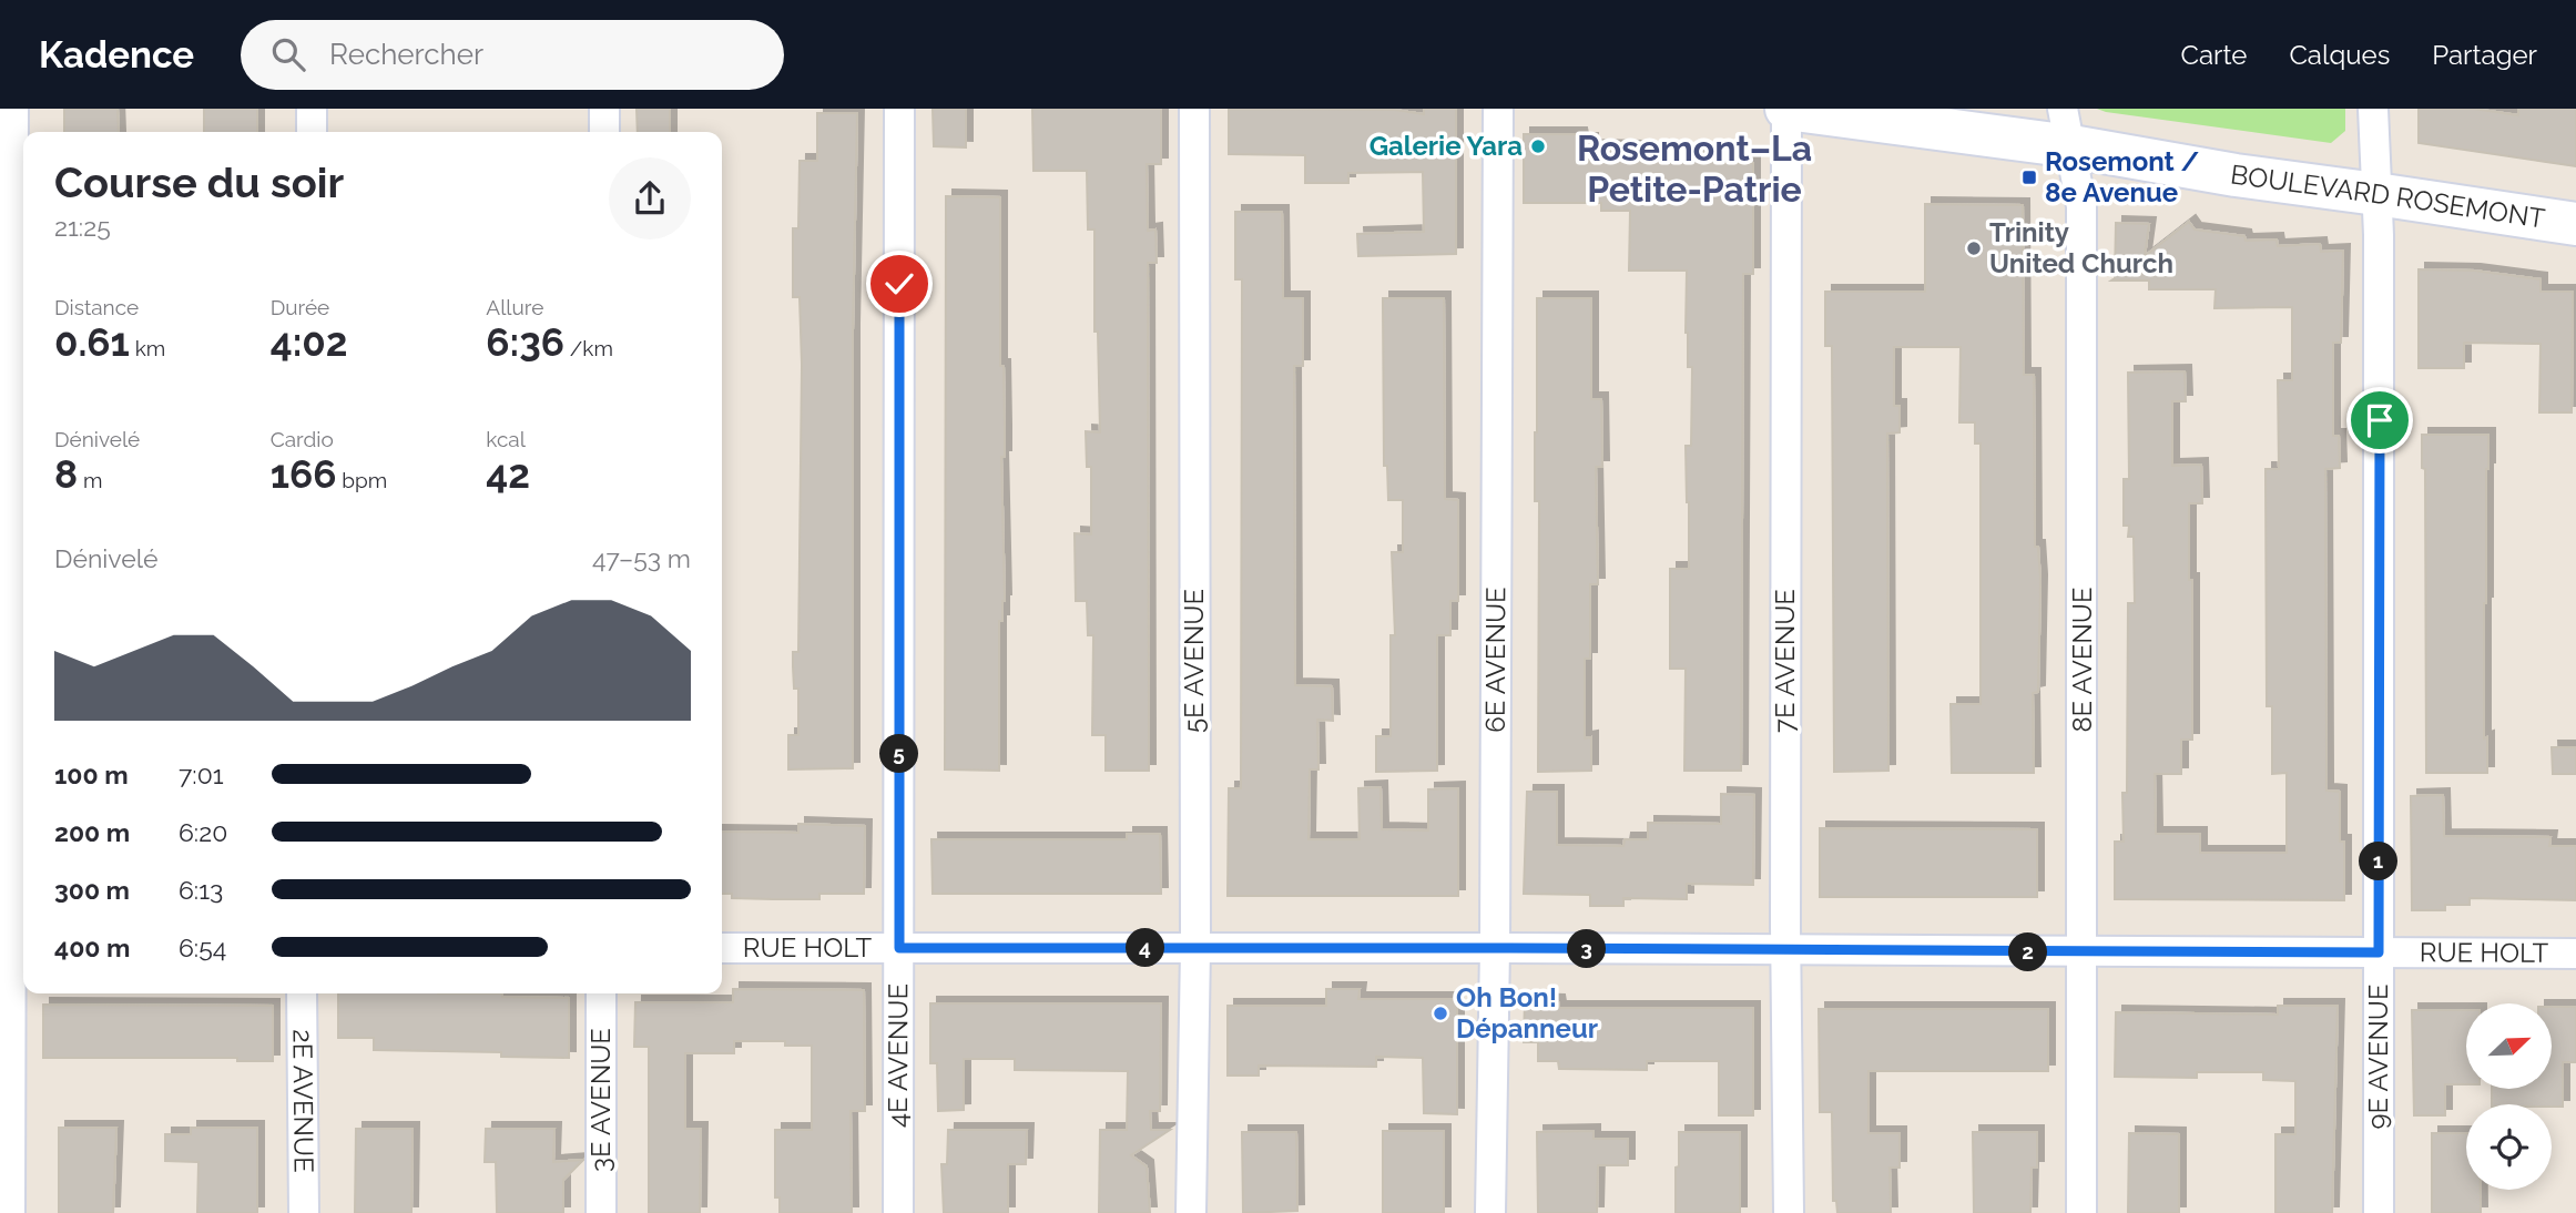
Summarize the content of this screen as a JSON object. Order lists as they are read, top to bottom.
{
  "streets": {
    "main road": ["BOULEVARD ROSEMONT"],
    "street": [
      "8E AVENUE",
      "5E AVENUE",
      "6E AVENUE",
      "7E AVENUE",
      "RUE HOLT",
      "4E AVENUE",
      "9E AVENUE",
      "2E AVENUE",
      "3E AVENUE"
    ]
  },
  "crossings": [
    ["BOULEVARD ROSEMONT", "8E AVENUE"],
    ["BOULEVARD ROSEMONT", "7E AVENUE"],
    ["BOULEVARD ROSEMONT", "9E AVENUE"],
    ["8E AVENUE", "RUE HOLT"],
    ["5E AVENUE", "RUE HOLT"],
    ["6E AVENUE", "RUE HOLT"],
    ["7E AVENUE", "RUE HOLT"],
    ["RUE HOLT", "4E AVENUE"],
    ["RUE HOLT", "9E AVENUE"]
  ],
  "districts": ["Rosemont–La Petite-Patrie"],
  "places": {
    "other": ["Galerie Yara", "Trinity United Church", "Oh Bon! Dépanneur"],
    "transit": ["Rosemont / 8e Avenue"]
  },
  "north": "top right",
  "page": {
    "header": "Kadence",
    "search": "Rechercher",
    "nav": ["Carte", "Calques", "Partager"],
    "heading": ["Course du soir", "21:25"],
    "stats": [
      ["Distance", "0.61 km"],
      ["Durée", "4:02"],
      ["Allure", "6:36 /km"],
      ["Dénivelé", "8 m"],
      ["Cardio", "166 bpm"],
      ["kcal", "42"]
    ],
    "chart": ["Dénivelé", "47–53 m"],
    "pins": [
      "5",
      "1",
      "4",
      "3",
      "2"
    ],
    "list": [
      {
        "name": "100 m",
        "note": "7:01"
      },
      {
        "name": "200 m",
        "note": "6:20"
      },
      {
        "name": "300 m",
        "note": "6:13"
      },
      {
        "name": "400 m",
        "note": "6:54"
      }
    ]
  }
}
